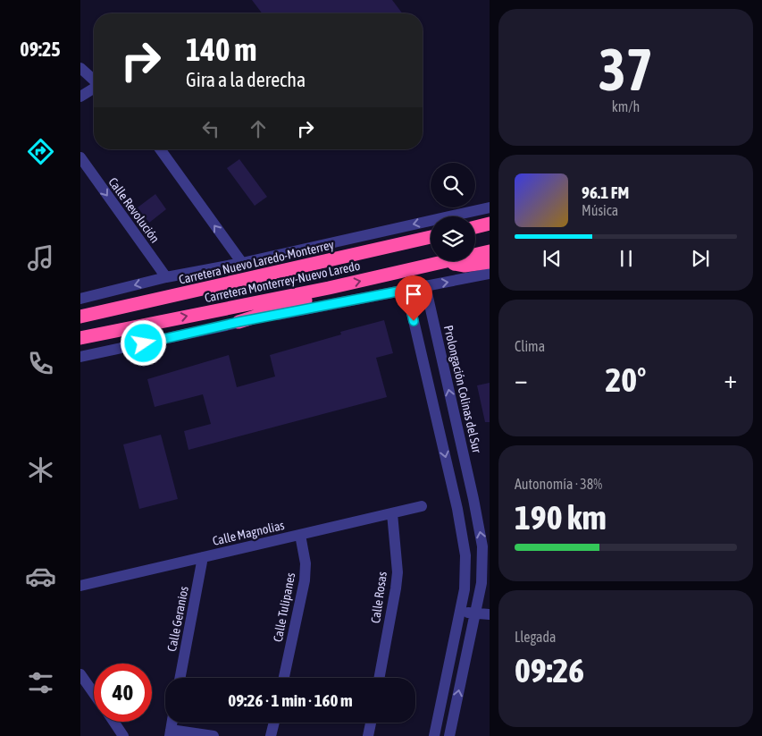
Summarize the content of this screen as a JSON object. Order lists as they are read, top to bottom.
{
  "streets": {
    "highway": ["Carretera Nuevo Laredo-Monterrey", "Carretera Monterrey-Nuevo Laredo"],
    "street": [
      "Calle Revolución",
      "Prolongación Colinas del Sur",
      "Calle Magnolias",
      "Calle Rosas",
      "Calle Tulipanes",
      "Calle Geranios"
    ]
  },
  "crossings": [
    ["Calle Magnolias", "Calle Rosas"],
    ["Calle Magnolias", "Calle Tulipanes"],
    ["Calle Magnolias", "Calle Geranios"]
  ],
  "one_way": ["Carretera Monterrey-Nuevo Laredo"],
  "page": {
    "tabs": "09:25",
    "tile": [
      ["37", "km/h"],
      "Clima",
      ["Autonomía · 38%", "190 km"],
      ["Llegada", "09:26"]
    ],
    "turn": ["140 m", "Gira a la derecha"],
    "song": ["96.1 FM", "Música"],
    "heat": ["−", "20°", "+"],
    "limit": "40",
    "trip": "09:26 · 1 min · 160 m"
  }
}
